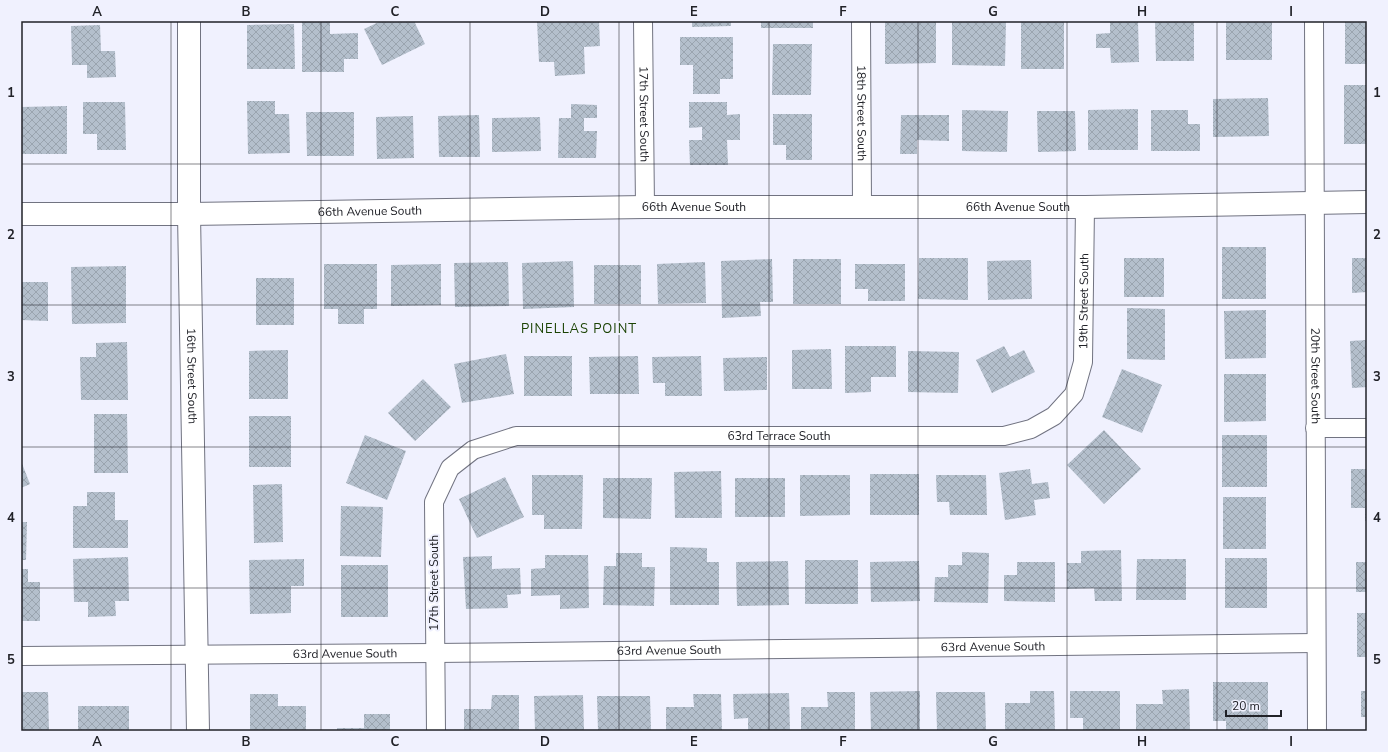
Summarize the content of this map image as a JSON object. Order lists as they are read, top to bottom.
{
  "streets": {
    "street": [
      "18th Street South",
      "17th Street South",
      "66th Avenue South",
      "19th Street South",
      "16th Street South",
      "20th Street South",
      "63rd Terrace South",
      "63rd Avenue South"
    ]
  },
  "crossings": [
    ["18th Street South", "66th Avenue South"],
    ["17th Street South", "66th Avenue South"],
    ["17th Street South", "63rd Terrace South"],
    ["17th Street South", "63rd Avenue South"],
    ["66th Avenue South", "19th Street South"],
    ["66th Avenue South", "16th Street South"],
    ["66th Avenue South", "20th Street South"],
    ["19th Street South", "63rd Terrace South"],
    ["16th Street South", "63rd Avenue South"],
    ["20th Street South", "63rd Avenue South"]
  ],
  "districts": ["PINELLAS POINT"],
  "scale_bar": "20 m",
  "grid": {
    "columns": [
      "A",
      "B",
      "C",
      "D",
      "E",
      "F",
      "G",
      "H",
      "I"
    ],
    "rows": [
      "1",
      "2",
      "3",
      "4",
      "5"
    ]
  }
}
